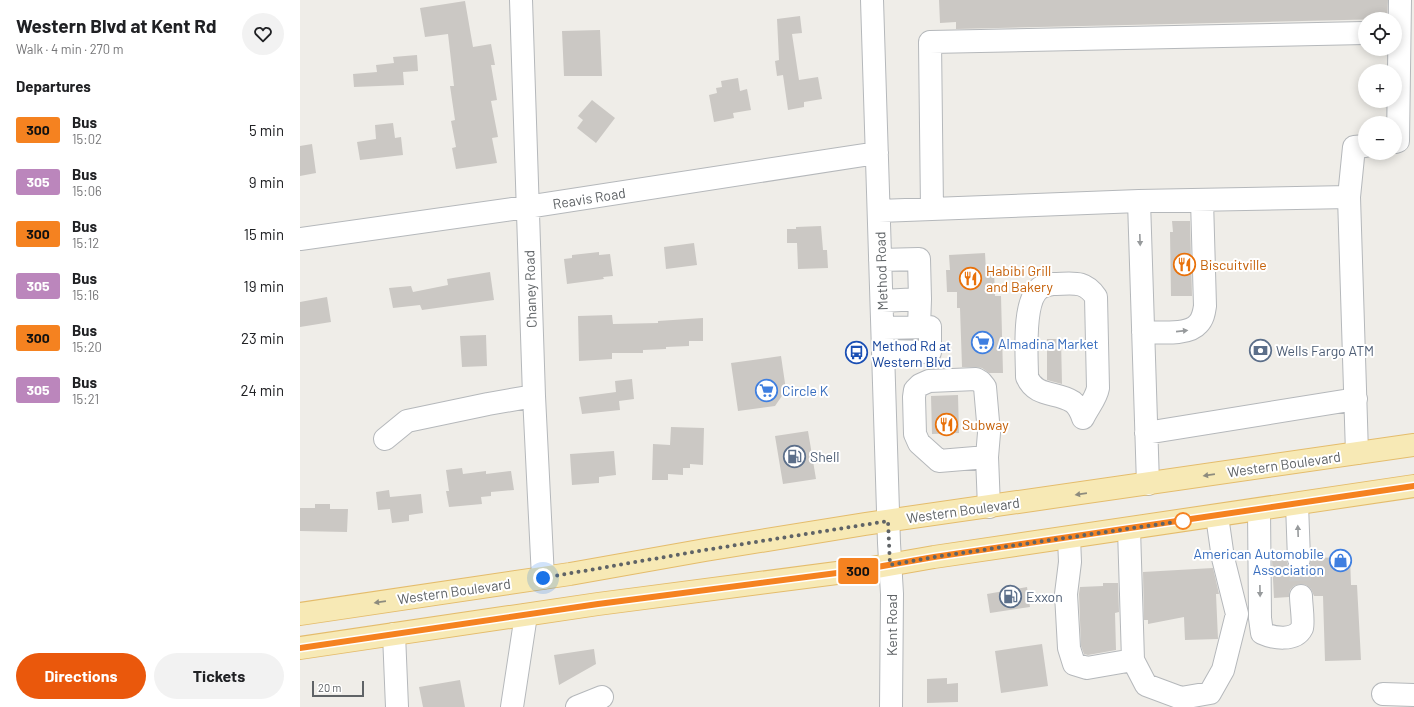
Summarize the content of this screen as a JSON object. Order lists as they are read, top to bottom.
{
  "streets": {
    "main road": ["Western Boulevard"],
    "street": [
      "Reavis Road",
      "Method Road",
      "Chaney Road",
      "Kent Road"
    ]
  },
  "crossings": [
    ["Reavis Road", "Method Road"],
    ["Reavis Road", "Chaney Road"],
    ["Method Road", "Western Boulevard"],
    ["Method Road", "Kent Road"],
    ["Chaney Road", "Western Boulevard"]
  ],
  "places": {
    "restaurant": ["Biscuitville", "Habibi Grill and Bakery", "Subway"],
    "supermarket": ["Almadina Market", "Circle K"],
    "bank": ["Wells Fargo ATM"],
    "bus stop": ["Method Rd at Western Blvd"],
    "fuel station": ["Shell", "Exxon"],
    "shop": ["American Automobile Association"]
  },
  "lines": ["bus line 300"],
  "scale_bar": "20 m",
  "page": {
    "heading": [
      ["Western Blvd at Kent Rd", "Walk · 4 min · 270 m"],
      "Departures"
    ],
    "on_map": "300",
    "map_buttons": ["+", "−"],
    "list": [
      {
        "mark": "300",
        "name": "Bus",
        "note": "15:02",
        "value": "5 min"
      },
      {
        "mark": "305",
        "name": "Bus",
        "note": "15:06",
        "value": "9 min"
      },
      {
        "mark": "300",
        "name": "Bus",
        "note": "15:12",
        "value": "15 min"
      },
      {
        "mark": "305",
        "name": "Bus",
        "note": "15:16",
        "value": "19 min"
      },
      {
        "mark": "300",
        "name": "Bus",
        "note": "15:20",
        "value": "23 min"
      },
      {
        "mark": "305",
        "name": "Bus",
        "note": "15:21",
        "value": "24 min"
      }
    ],
    "buttons": ["Directions", "Tickets"],
    "scale": "20 m"
  }
}
